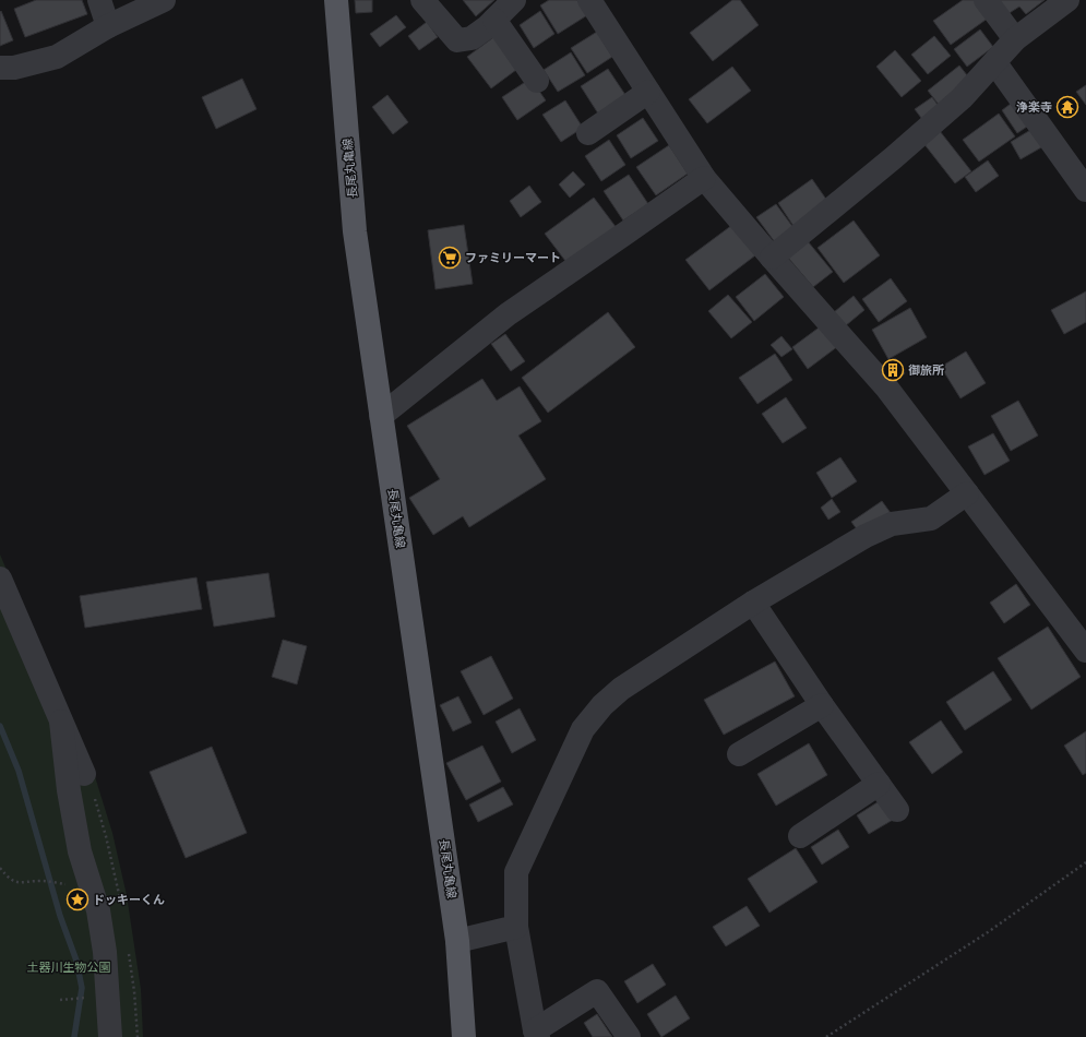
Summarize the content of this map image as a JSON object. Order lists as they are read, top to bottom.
{
  "streets": {
    "main road": ["長尾丸亀線"]
  },
  "parks": ["土器川生物公園"],
  "places": {
    "temple": ["浄楽寺"],
    "supermarket": ["ファミリーマート"],
    "building": ["御旅所"],
    "place": ["ドッキーくん"]
  }
}
